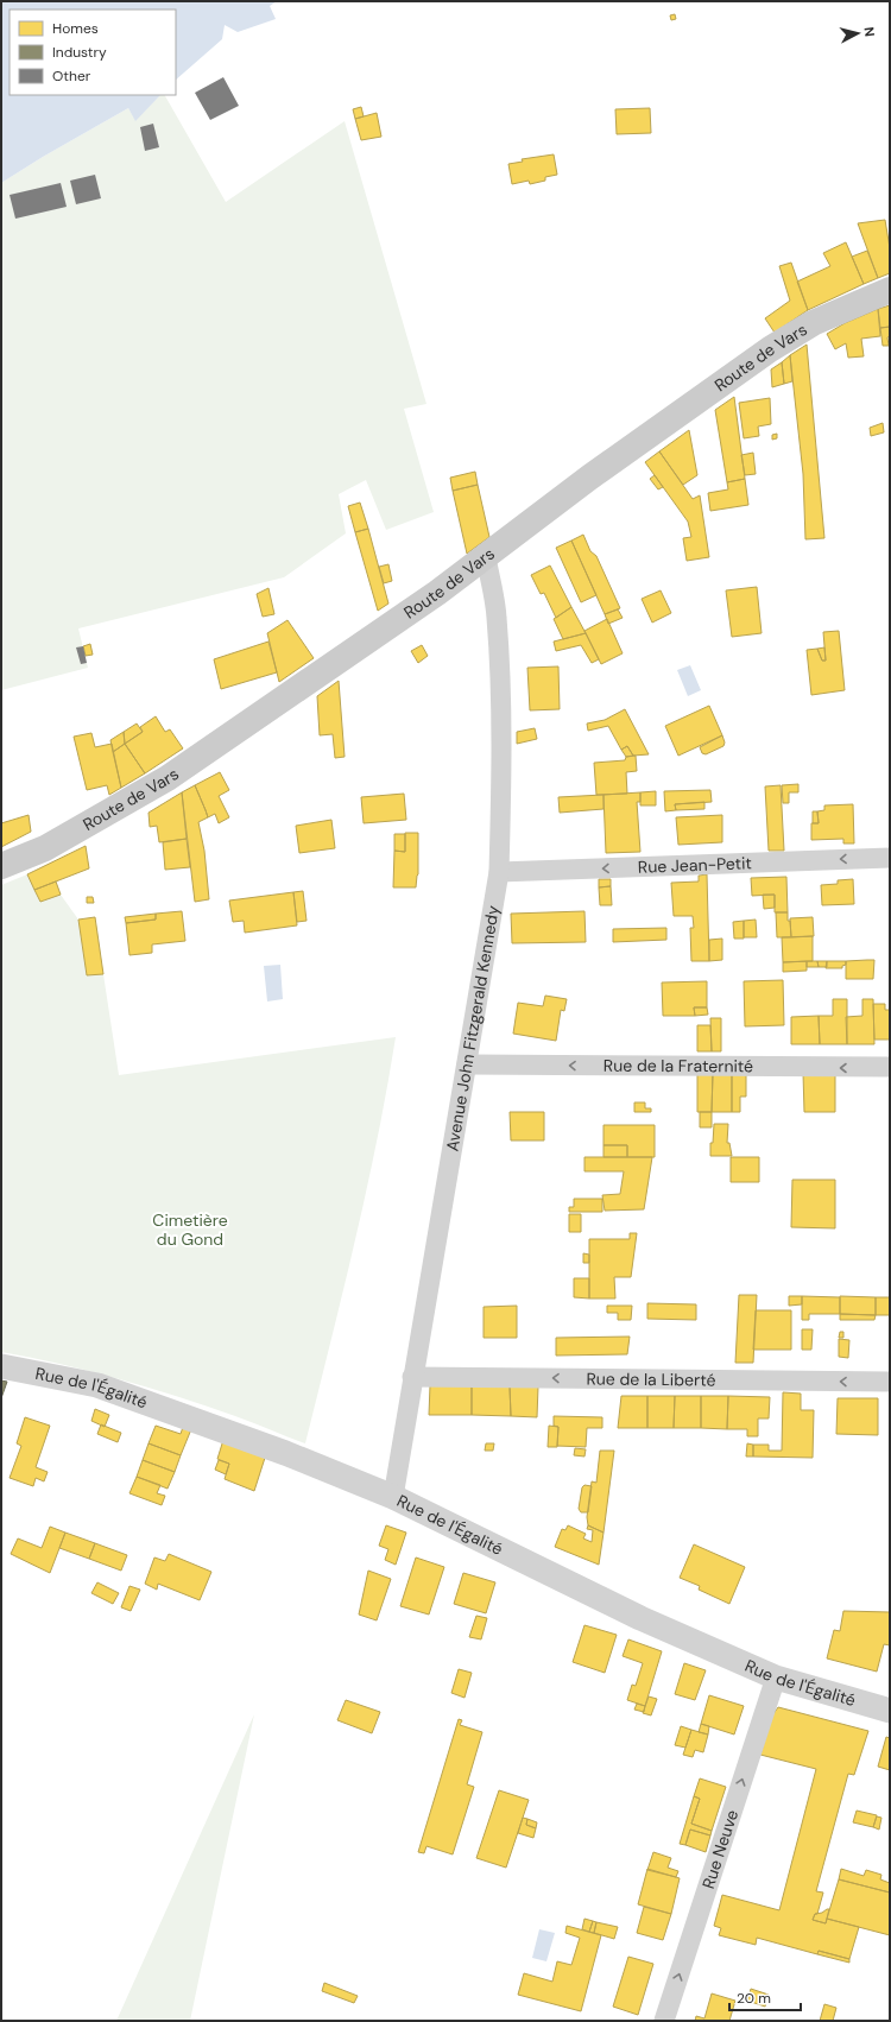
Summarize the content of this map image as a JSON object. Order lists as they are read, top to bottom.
{
  "streets": {
    "main road": ["Route de Vars"],
    "street": [
      "Rue Jean-Petit",
      "Avenue John Fitzgerald Kennedy",
      "Rue de la Fraternité",
      "Rue de la Liberté",
      "Rue de l'Égalité",
      "Rue Neuve"
    ]
  },
  "crossings": [
    ["Route de Vars", "Avenue John Fitzgerald Kennedy"],
    ["Rue Jean-Petit", "Avenue John Fitzgerald Kennedy"],
    ["Avenue John Fitzgerald Kennedy", "Rue de la Fraternité"],
    ["Avenue John Fitzgerald Kennedy", "Rue de la Liberté"],
    ["Avenue John Fitzgerald Kennedy", "Rue de l'Égalité"],
    ["Rue de l'Égalité", "Rue Neuve"]
  ],
  "one_way": [
    "Rue Jean-Petit",
    "Rue de la Fraternité",
    "Rue de la Liberté",
    "Rue Neuve"
  ],
  "parks": ["Cimetière du Gond"],
  "legend": ["Homes", "Industry", "Other"],
  "scale_bar": "20 m",
  "north": "right"
}
